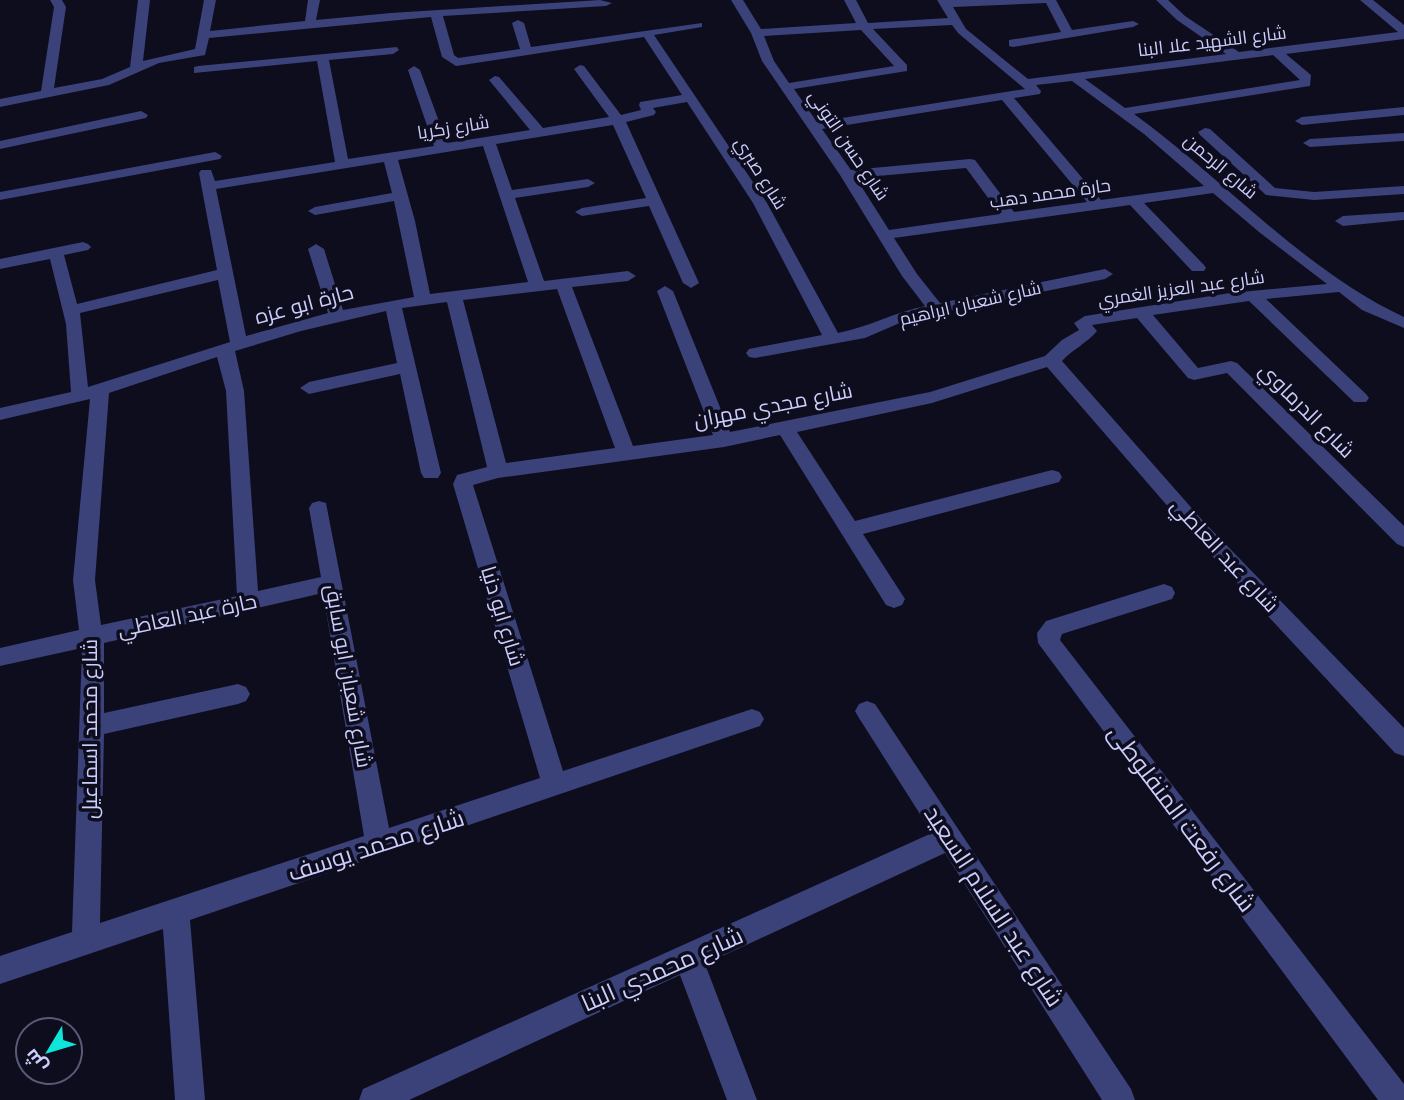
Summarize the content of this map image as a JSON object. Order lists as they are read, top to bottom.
{
  "streets": {
    "street": [
      "شارع الشهيد علا البنا",
      "شارع زكريا",
      "شارع حسن التوني",
      "شارع الرحمن",
      "شارع صبري",
      "حارة محمد دهب",
      "شارع عبد العزيز الغمري",
      "شارع شعبان ابراهيم",
      "حارة ابو عزه",
      "شارع مجدي مهران",
      "شارع الدرماوي",
      "شارع عبد العاطي",
      "حارة عبد العاطي",
      "شارع ابو دنيا",
      "شارع شعبان ابو سابق",
      "شارع محمد اسماعيل",
      "شارع رفعت المنفلوطى",
      "شارع محمد يوسف",
      "شارع عبد السلام السعيد",
      "شارع محمدي البنا"
    ]
  },
  "crossings": [
    ["شارع الشهيد علا البنا", "شارع الرحمن"],
    ["شارع زكريا", "شارع صبري"],
    ["شارع حسن التوني", "حارة محمد دهب"],
    ["شارع حسن التوني", "شارع شعبان ابراهيم"],
    ["شارع الرحمن", "حارة محمد دهب"],
    ["شارع الرحمن", "شارع عبد العزيز الغمري"],
    ["شارع صبري", "شارع شعبان ابراهيم"],
    ["شارع عبد العزيز الغمري", "شارع مجدي مهران"],
    ["شارع عبد العزيز الغمري", "شارع الدرماوي"],
    ["شارع عبد العزيز الغمري", "شارع عبد العاطي"],
    ["حارة ابو عزه", "شارع محمد اسماعيل"],
    ["شارع مجدي مهران", "شارع عبد العاطي"],
    ["شارع مجدي مهران", "شارع ابو دنيا"],
    ["حارة عبد العاطي", "شارع شعبان ابو سابق"],
    ["حارة عبد العاطي", "شارع محمد اسماعيل"],
    ["شارع ابو دنيا", "شارع محمد يوسف"],
    ["شارع شعبان ابو سابق", "شارع محمد يوسف"],
    ["شارع محمد اسماعيل", "شارع محمد يوسف"],
    ["شارع عبد السلام السعيد", "شارع محمدي البنا"]
  ],
  "north": "bottom left"
}
